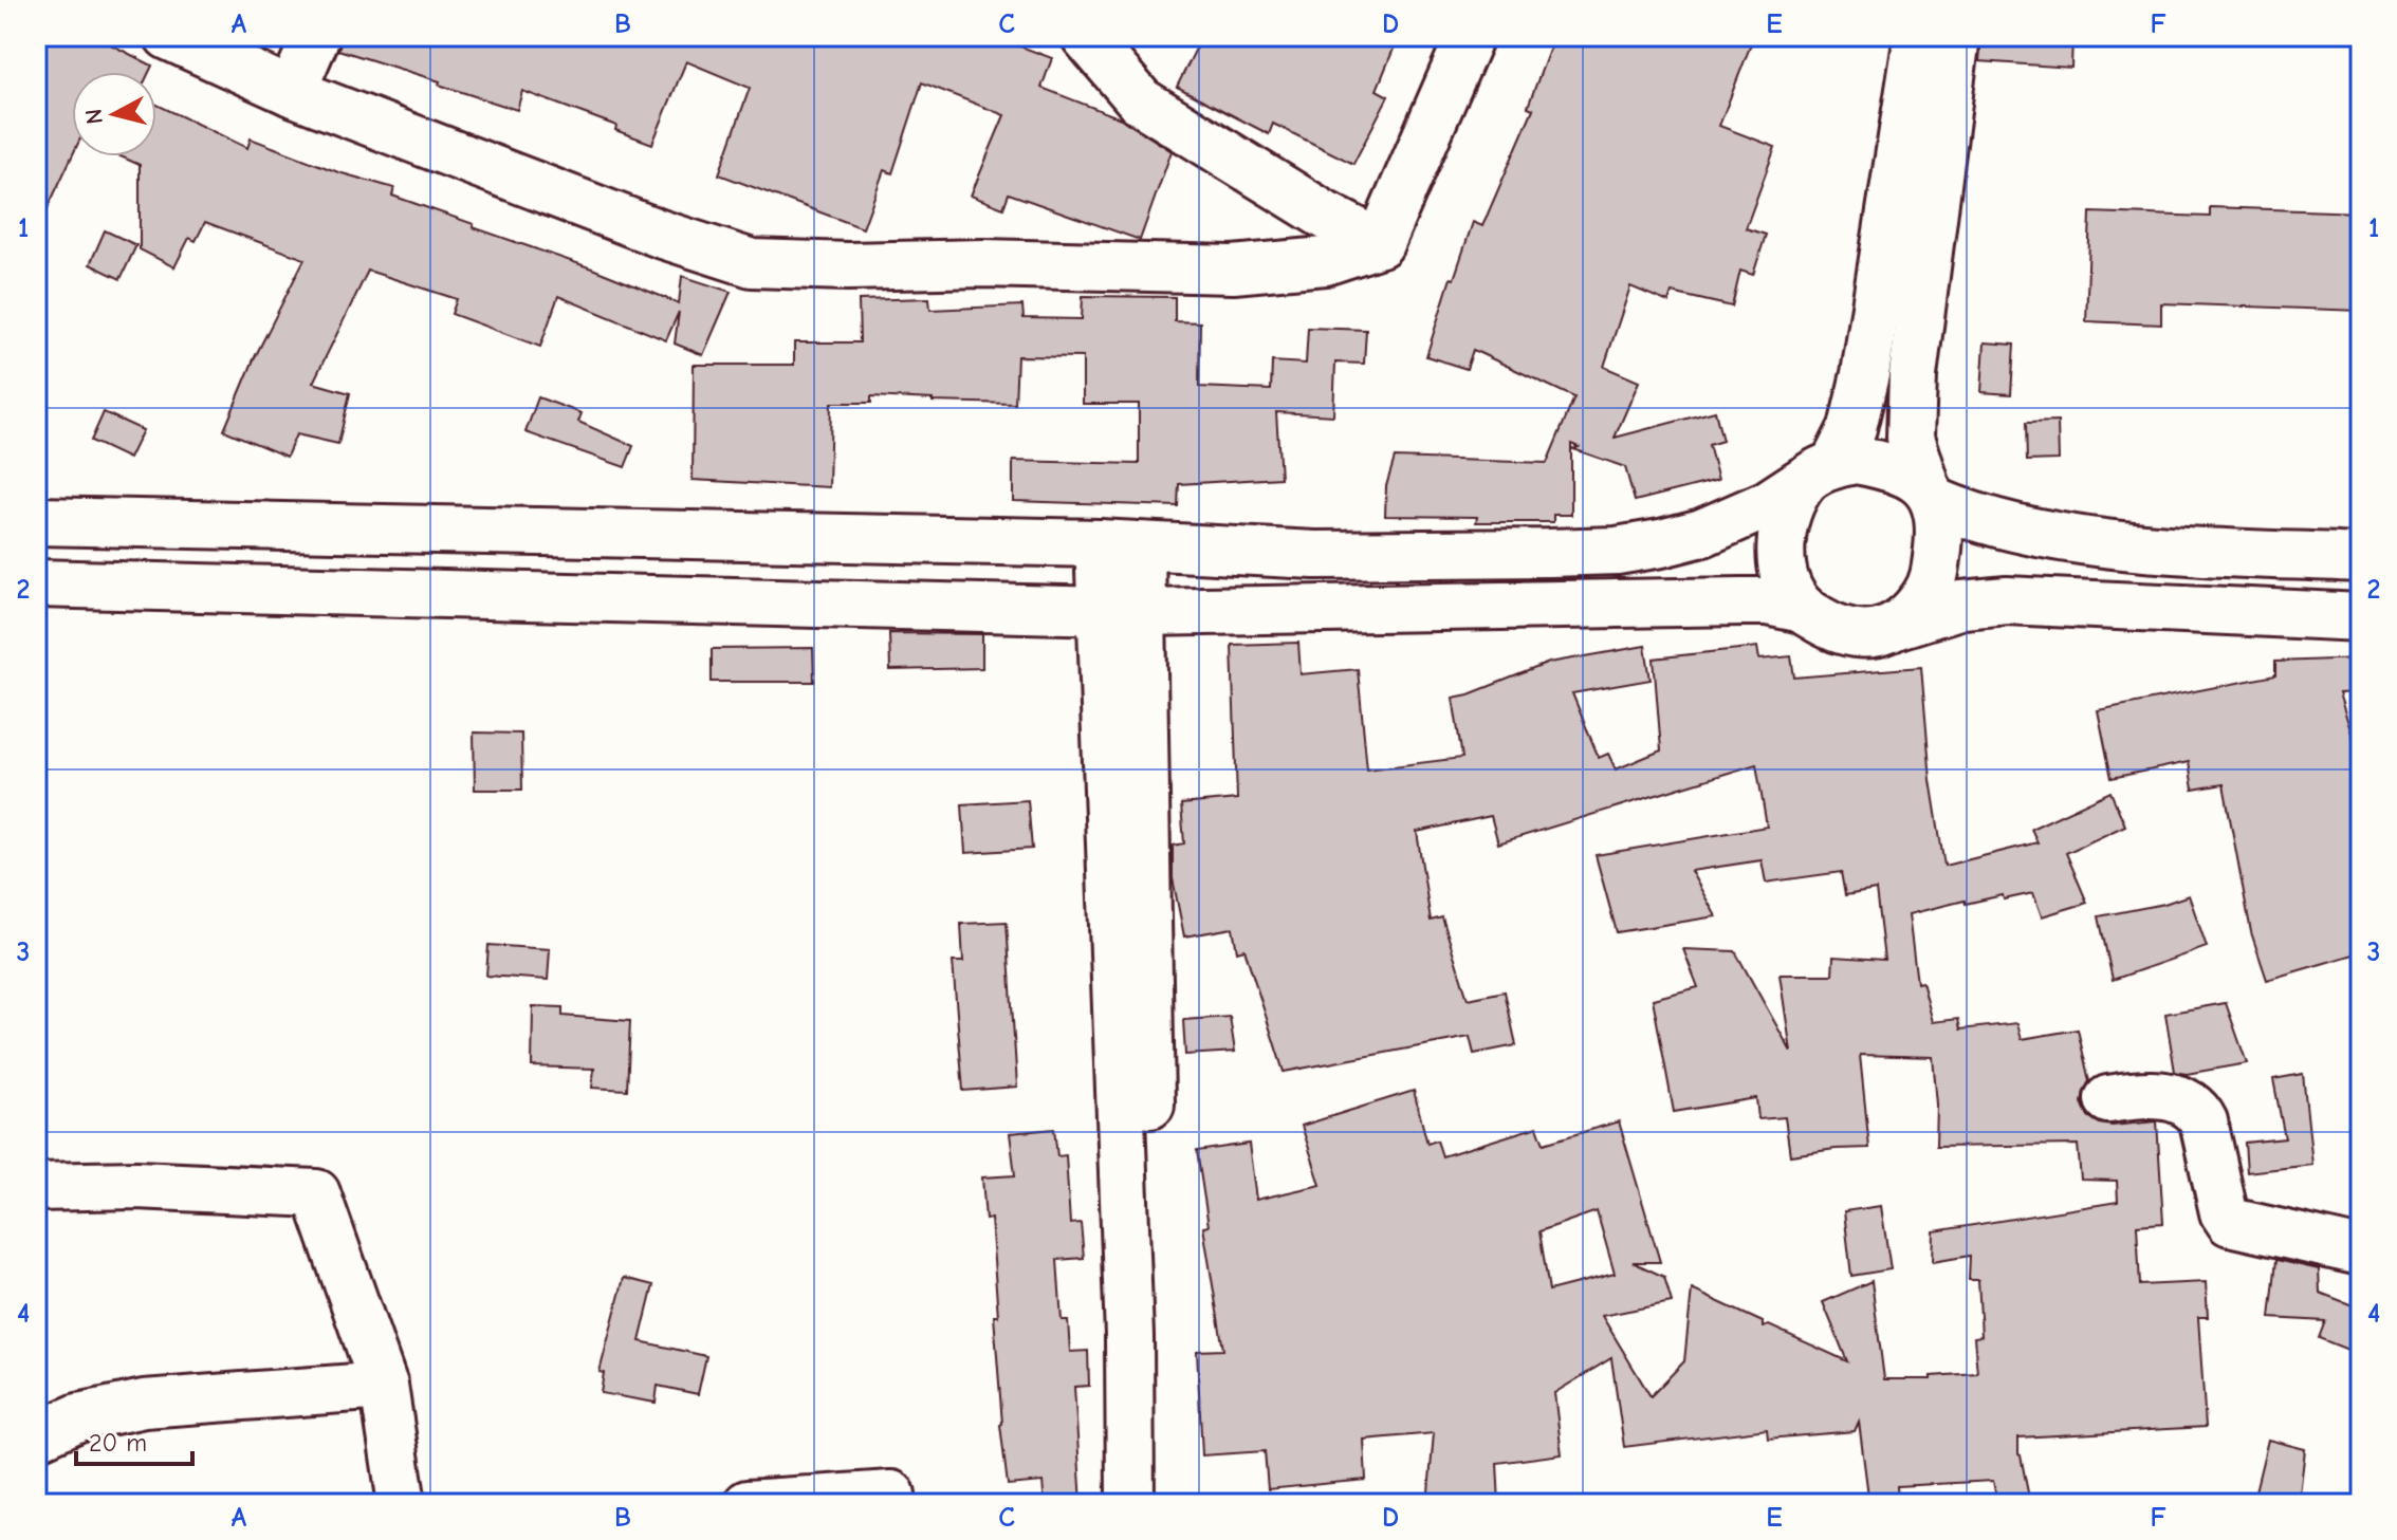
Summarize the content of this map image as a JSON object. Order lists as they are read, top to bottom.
{
  "scale_bar": "20 m",
  "north": "left",
  "grid": {
    "columns": [
      "A",
      "B",
      "C",
      "D",
      "E",
      "F"
    ],
    "rows": [
      "1",
      "2",
      "3",
      "4"
    ]
  }
}
